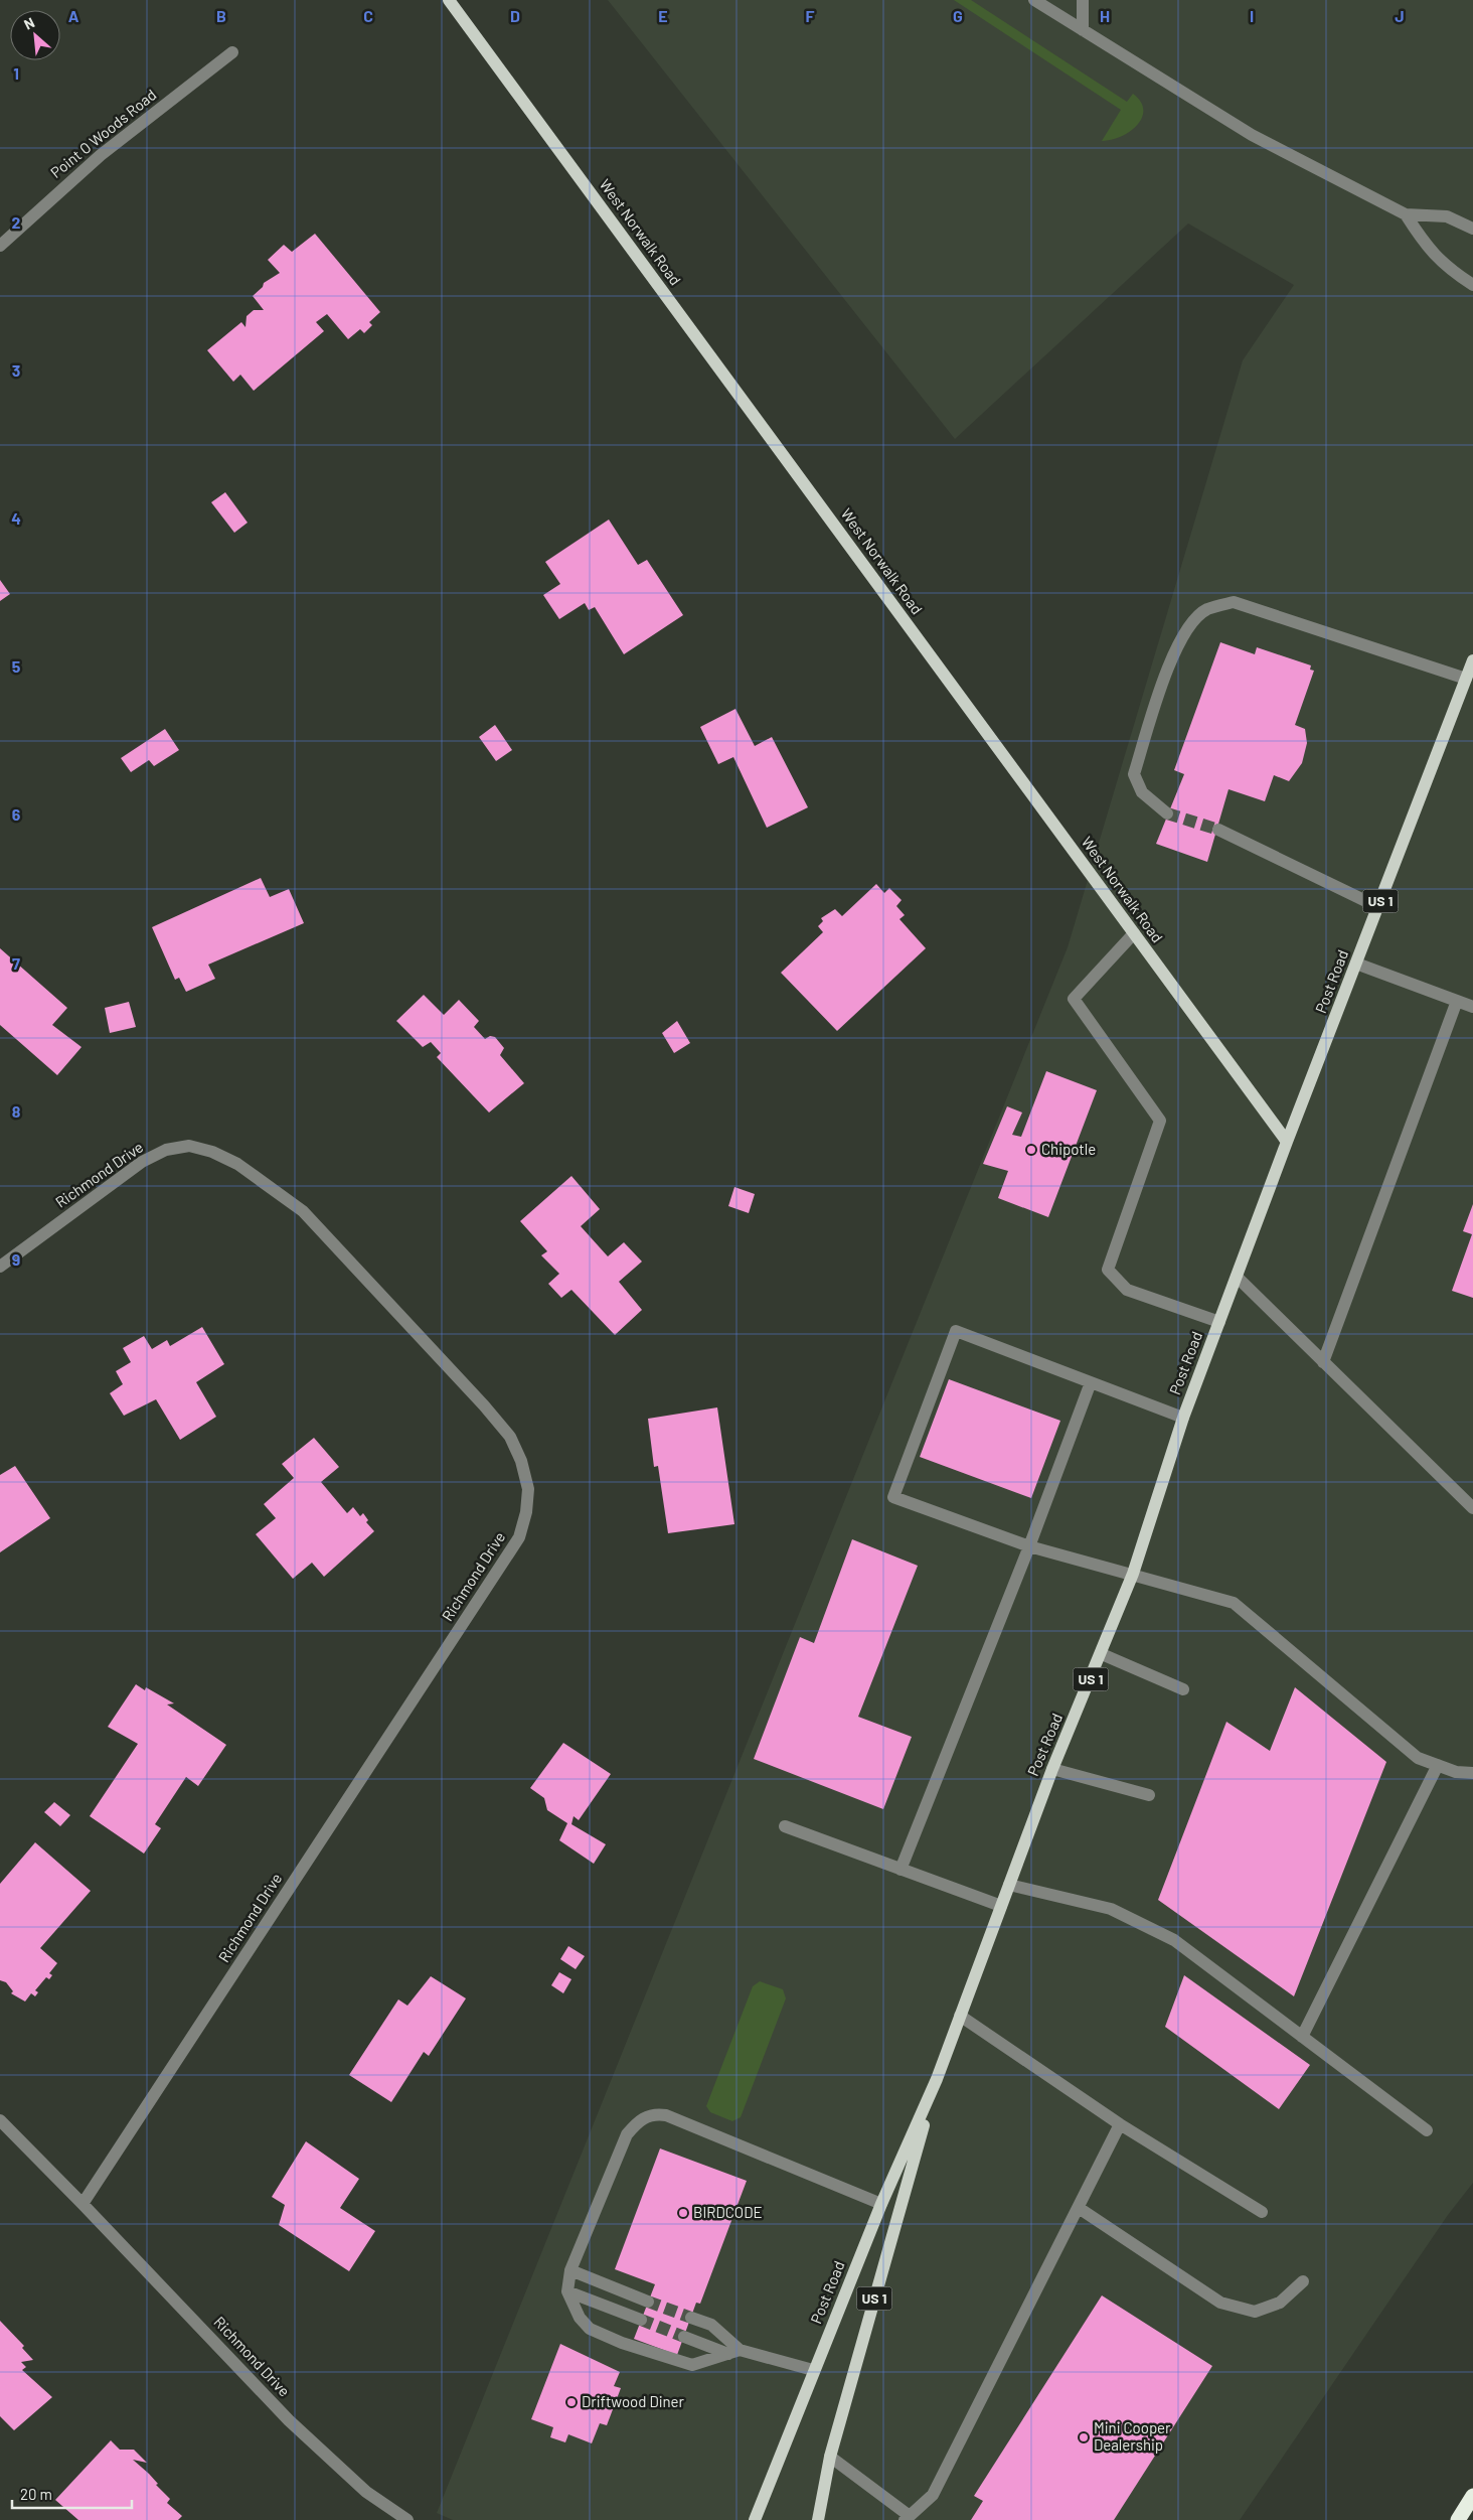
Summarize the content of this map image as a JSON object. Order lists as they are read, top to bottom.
{
  "streets": {
    "main road": ["West Norwalk Road", "US 1", "Post Road"],
    "street": ["Point O Woods Road", "Richmond Drive"]
  },
  "crossings": [
    ["West Norwalk Road", "Post Road"]
  ],
  "places": [
    "Chipotle",
    "BIRDCODE",
    "Driftwood Diner",
    "Mini Cooper Dealership"
  ],
  "scale_bar": "20 m",
  "north": "top left",
  "grid": {
    "columns": [
      "A",
      "B",
      "C",
      "D",
      "E",
      "F",
      "G",
      "H",
      "I",
      "J"
    ],
    "rows": [
      "1",
      "2",
      "3",
      "4",
      "5",
      "6",
      "7",
      "8",
      "9"
    ]
  }
}
